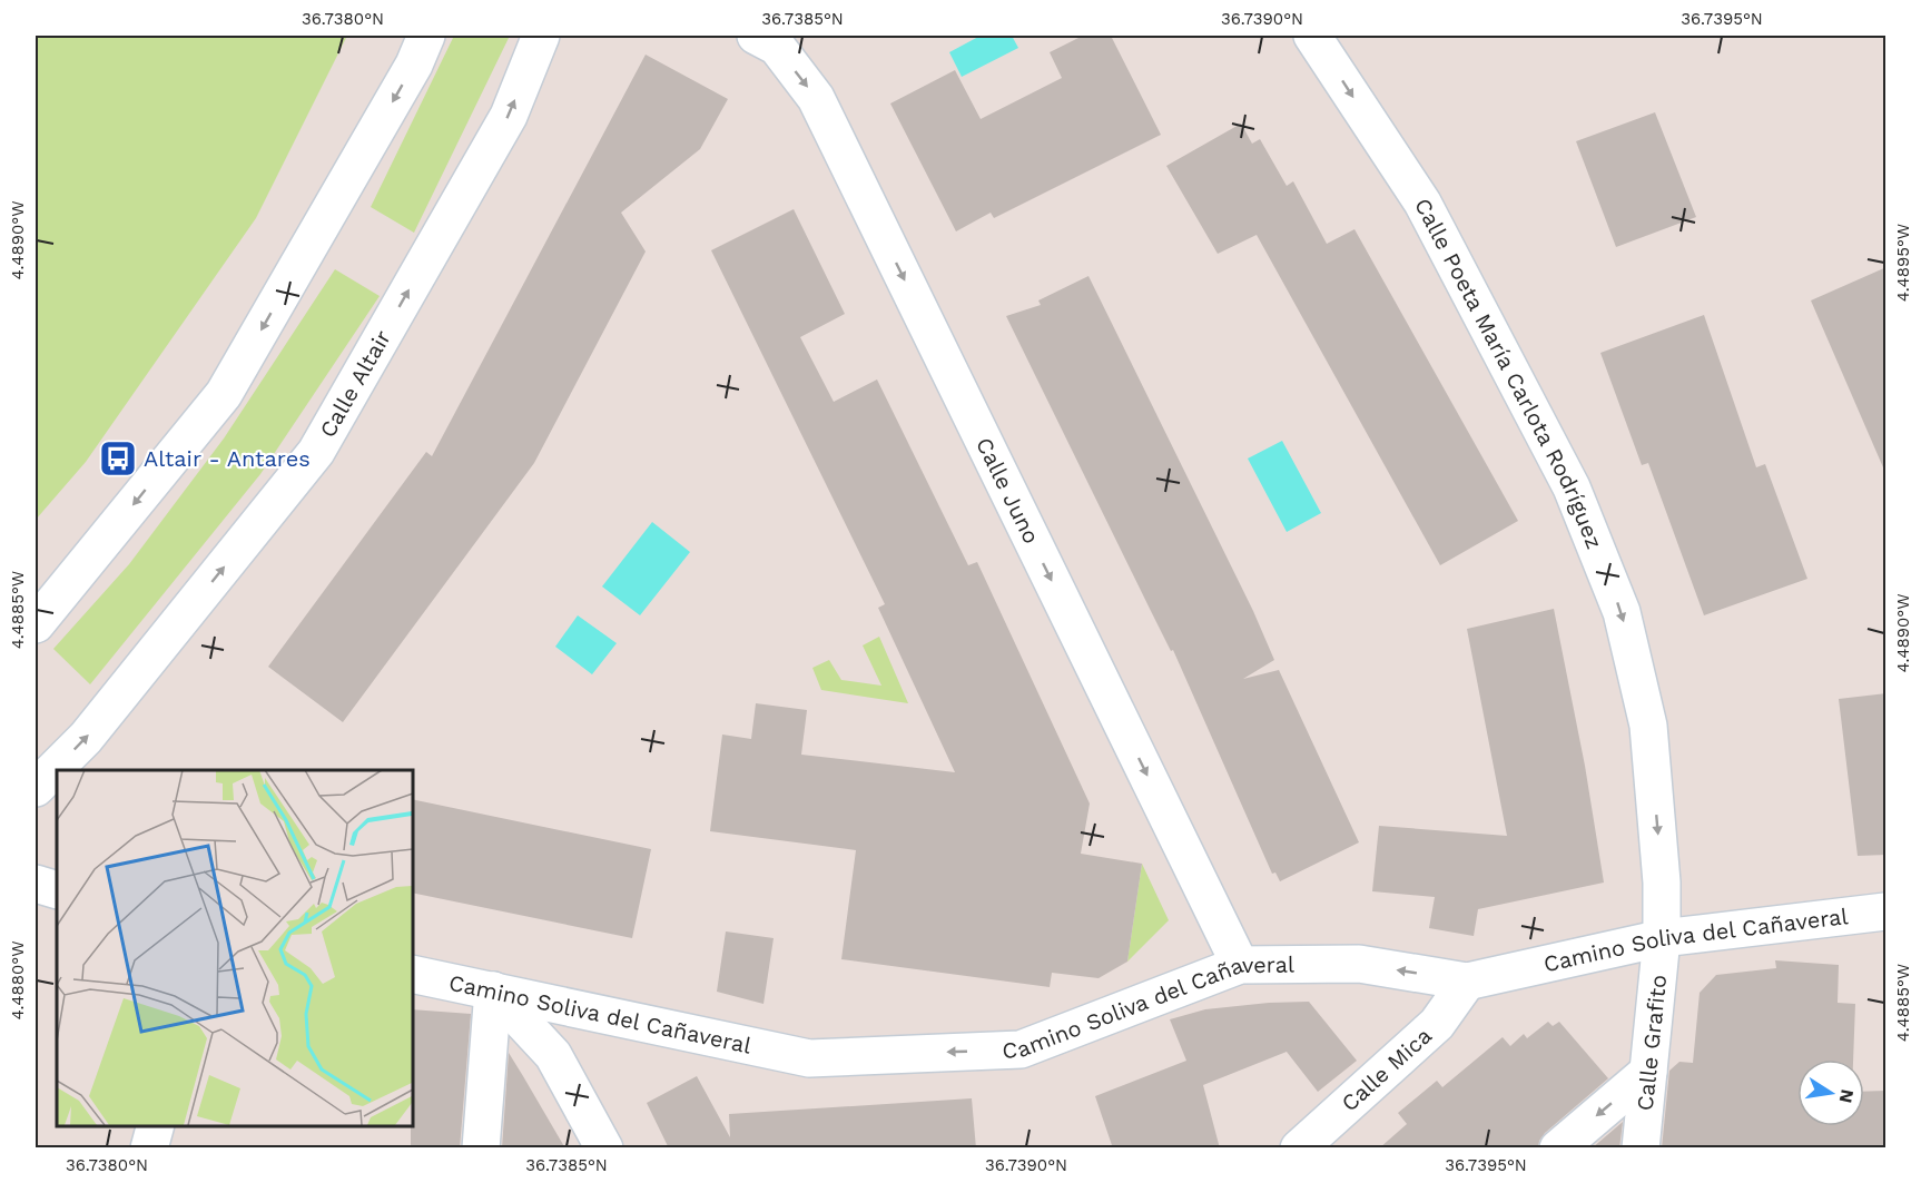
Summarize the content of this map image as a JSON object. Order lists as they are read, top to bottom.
{
  "streets": {
    "street": [
      "Calle Poeta María Carlota Rodríguez",
      "Calle Altair",
      "Calle Juno",
      "Camino Soliva del Cañaveral",
      "Calle Grafito",
      "Calle Mica"
    ]
  },
  "crossings": [
    ["Calle Poeta María Carlota Rodríguez", "Camino Soliva del Cañaveral"],
    ["Calle Poeta María Carlota Rodríguez", "Calle Grafito"],
    ["Calle Juno", "Camino Soliva del Cañaveral"],
    ["Camino Soliva del Cañaveral", "Calle Grafito"],
    ["Camino Soliva del Cañaveral", "Calle Mica"]
  ],
  "one_way": ["Calle Poeta María Carlota Rodríguez", "Calle Juno", "Camino Soliva del Cañaveral"],
  "places": {
    "bus stop": ["Altair - Antares"]
  },
  "north": "right",
  "coordinates": [
    "36.7380°N",
    "36.7385°N",
    "36.7390°N",
    "36.7395°N",
    "4.4890°W",
    "4.4895°W",
    "4.4885°W",
    "4.4880°W"
  ]
}
